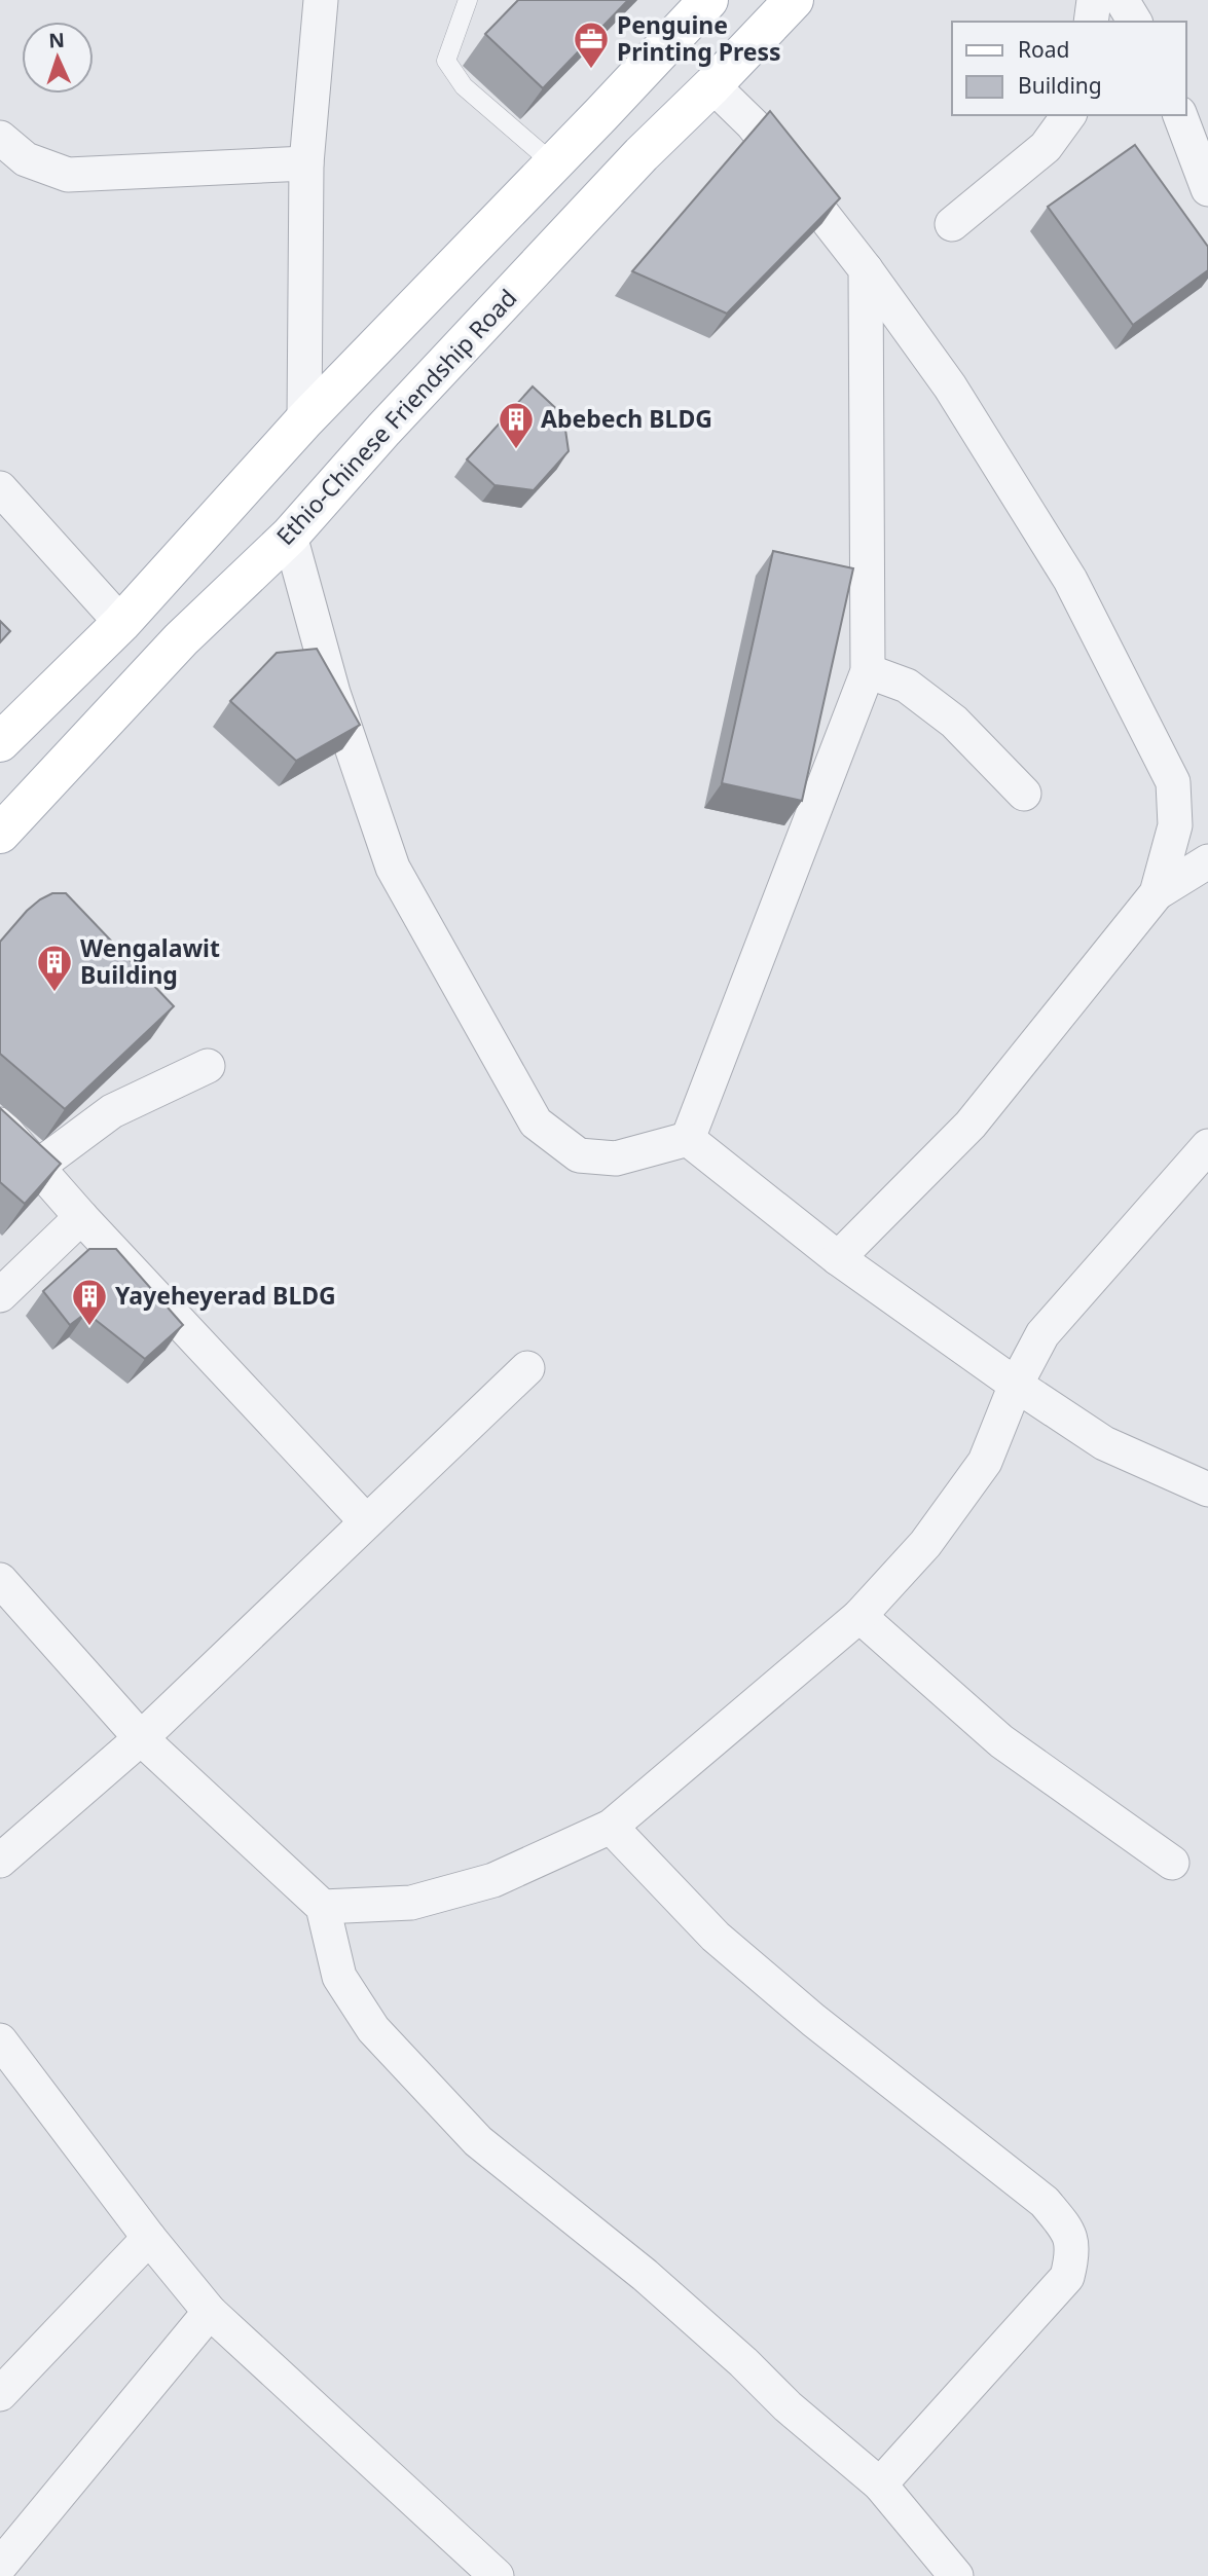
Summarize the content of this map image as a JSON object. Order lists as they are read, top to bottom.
{
  "streets": {
    "main road": ["Ethio-Chinese Friendship Road"]
  },
  "places": {
    "office": ["Penguine Printing Press"],
    "building": ["Abebech BLDG", "Wengalawit Building", "Yayeheyerad BLDG"]
  },
  "legend": ["Road", "Building"],
  "north": "top"
}
